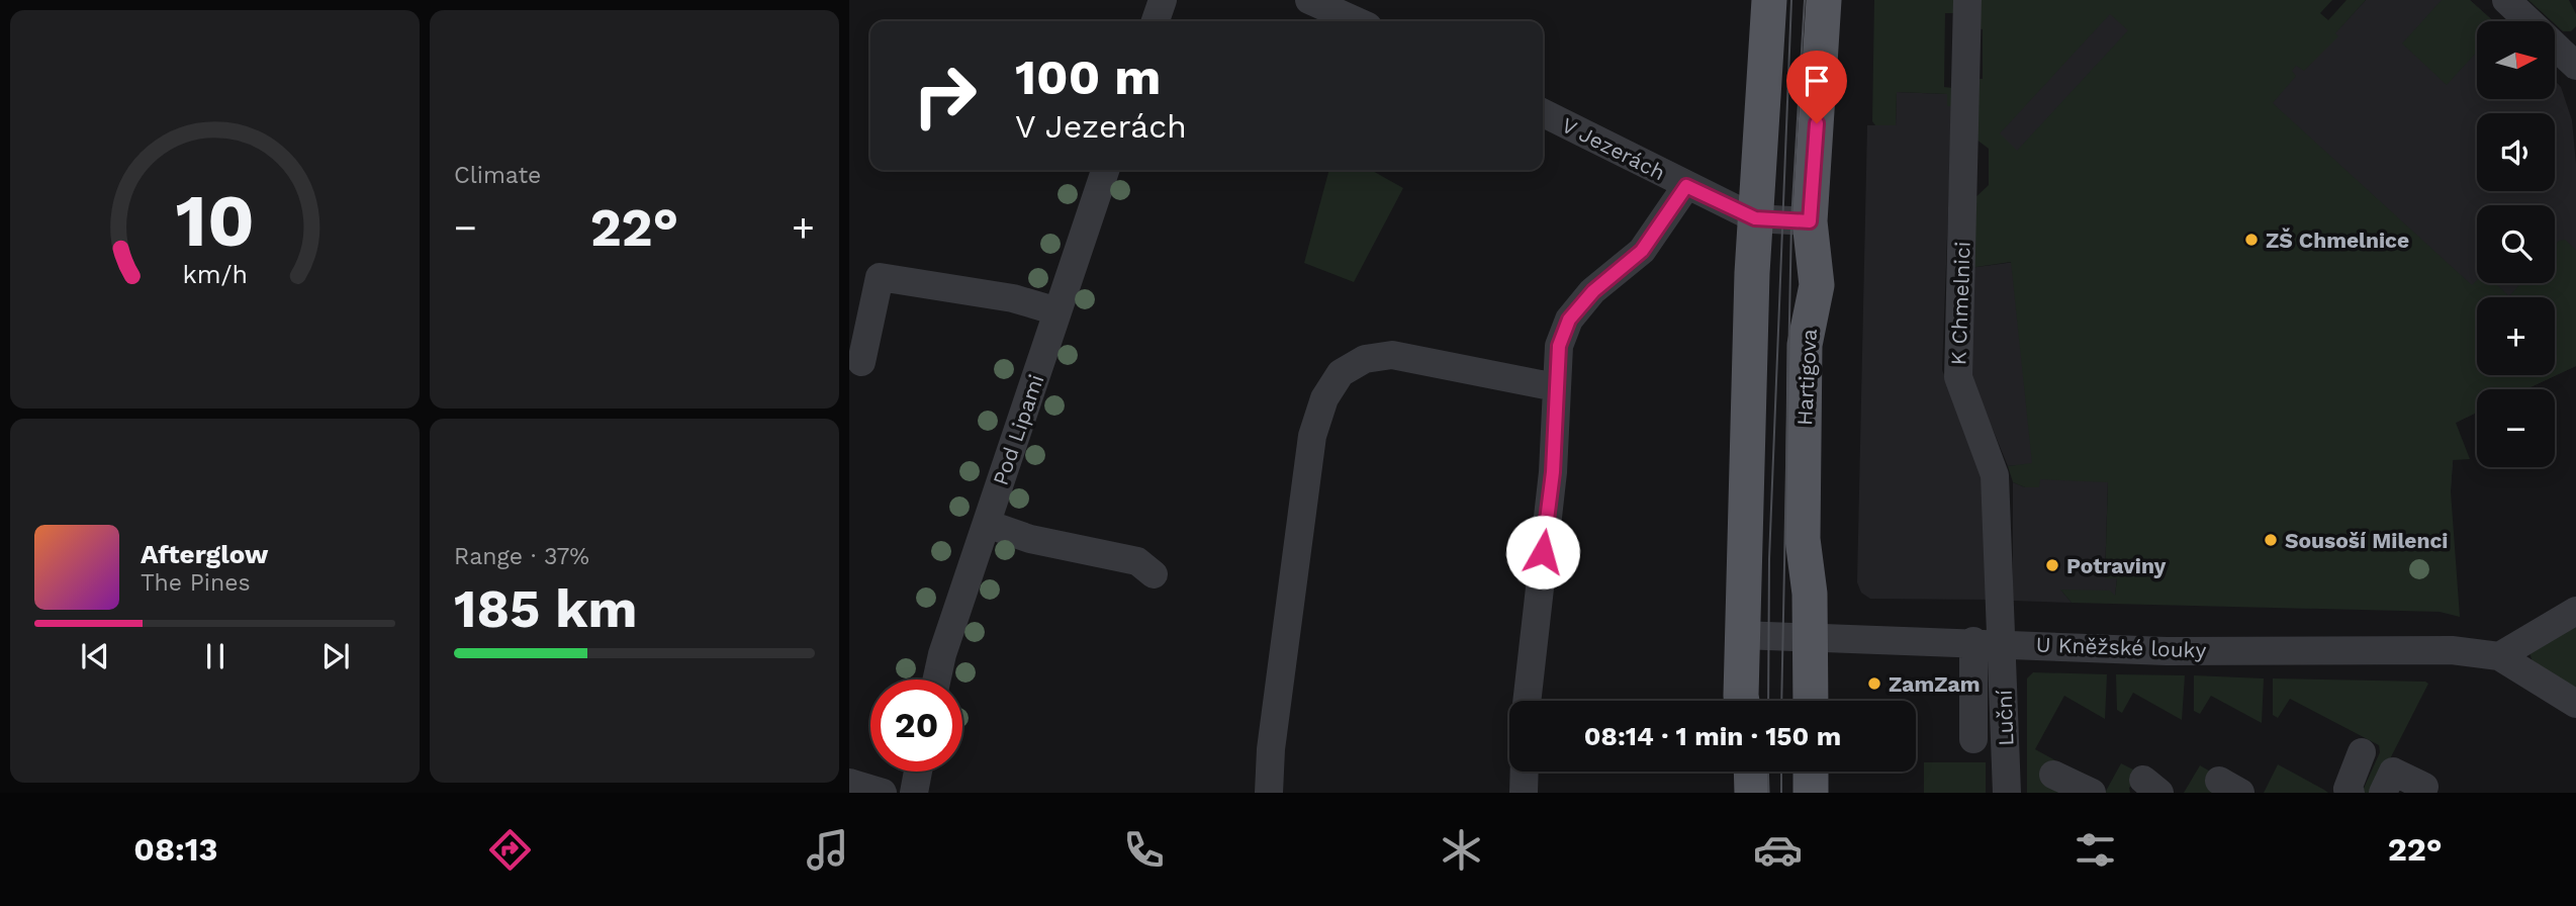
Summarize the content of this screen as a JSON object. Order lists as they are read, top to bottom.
{
  "streets": {
    "main road": ["Hartigova"],
    "street": [
      "V Jezerách",
      "K Chmelnici",
      "Pod Lipami",
      "U Kněžské louky",
      "Luční"
    ]
  },
  "crossings": [
    ["V Jezerách", "Hartigova"],
    ["K Chmelnici", "U Kněžské louky"],
    ["K Chmelnici", "Luční"],
    ["Hartigova", "U Kněžské louky"],
    ["U Kněžské louky", "Luční"]
  ],
  "places": [
    "ZŠ Chmelnice",
    "Sousoší Milenci",
    "Potraviny",
    "ZamZam"
  ],
  "north": "right",
  "page": {
    "tile": [
      "Climate",
      ["Range · 37%", "185 km"]
    ],
    "map_buttons": ["+", "−"],
    "turn": ["100 m", "V Jezerách"],
    "heat": ["−", "22°", "+"],
    "song": ["Afterglow", "The Pines"],
    "limit": "20",
    "trip": "08:14 · 1 min · 150 m",
    "tabs": ["08:13", "22°"],
    "gauge": ["10", "km/h"]
  }
}
